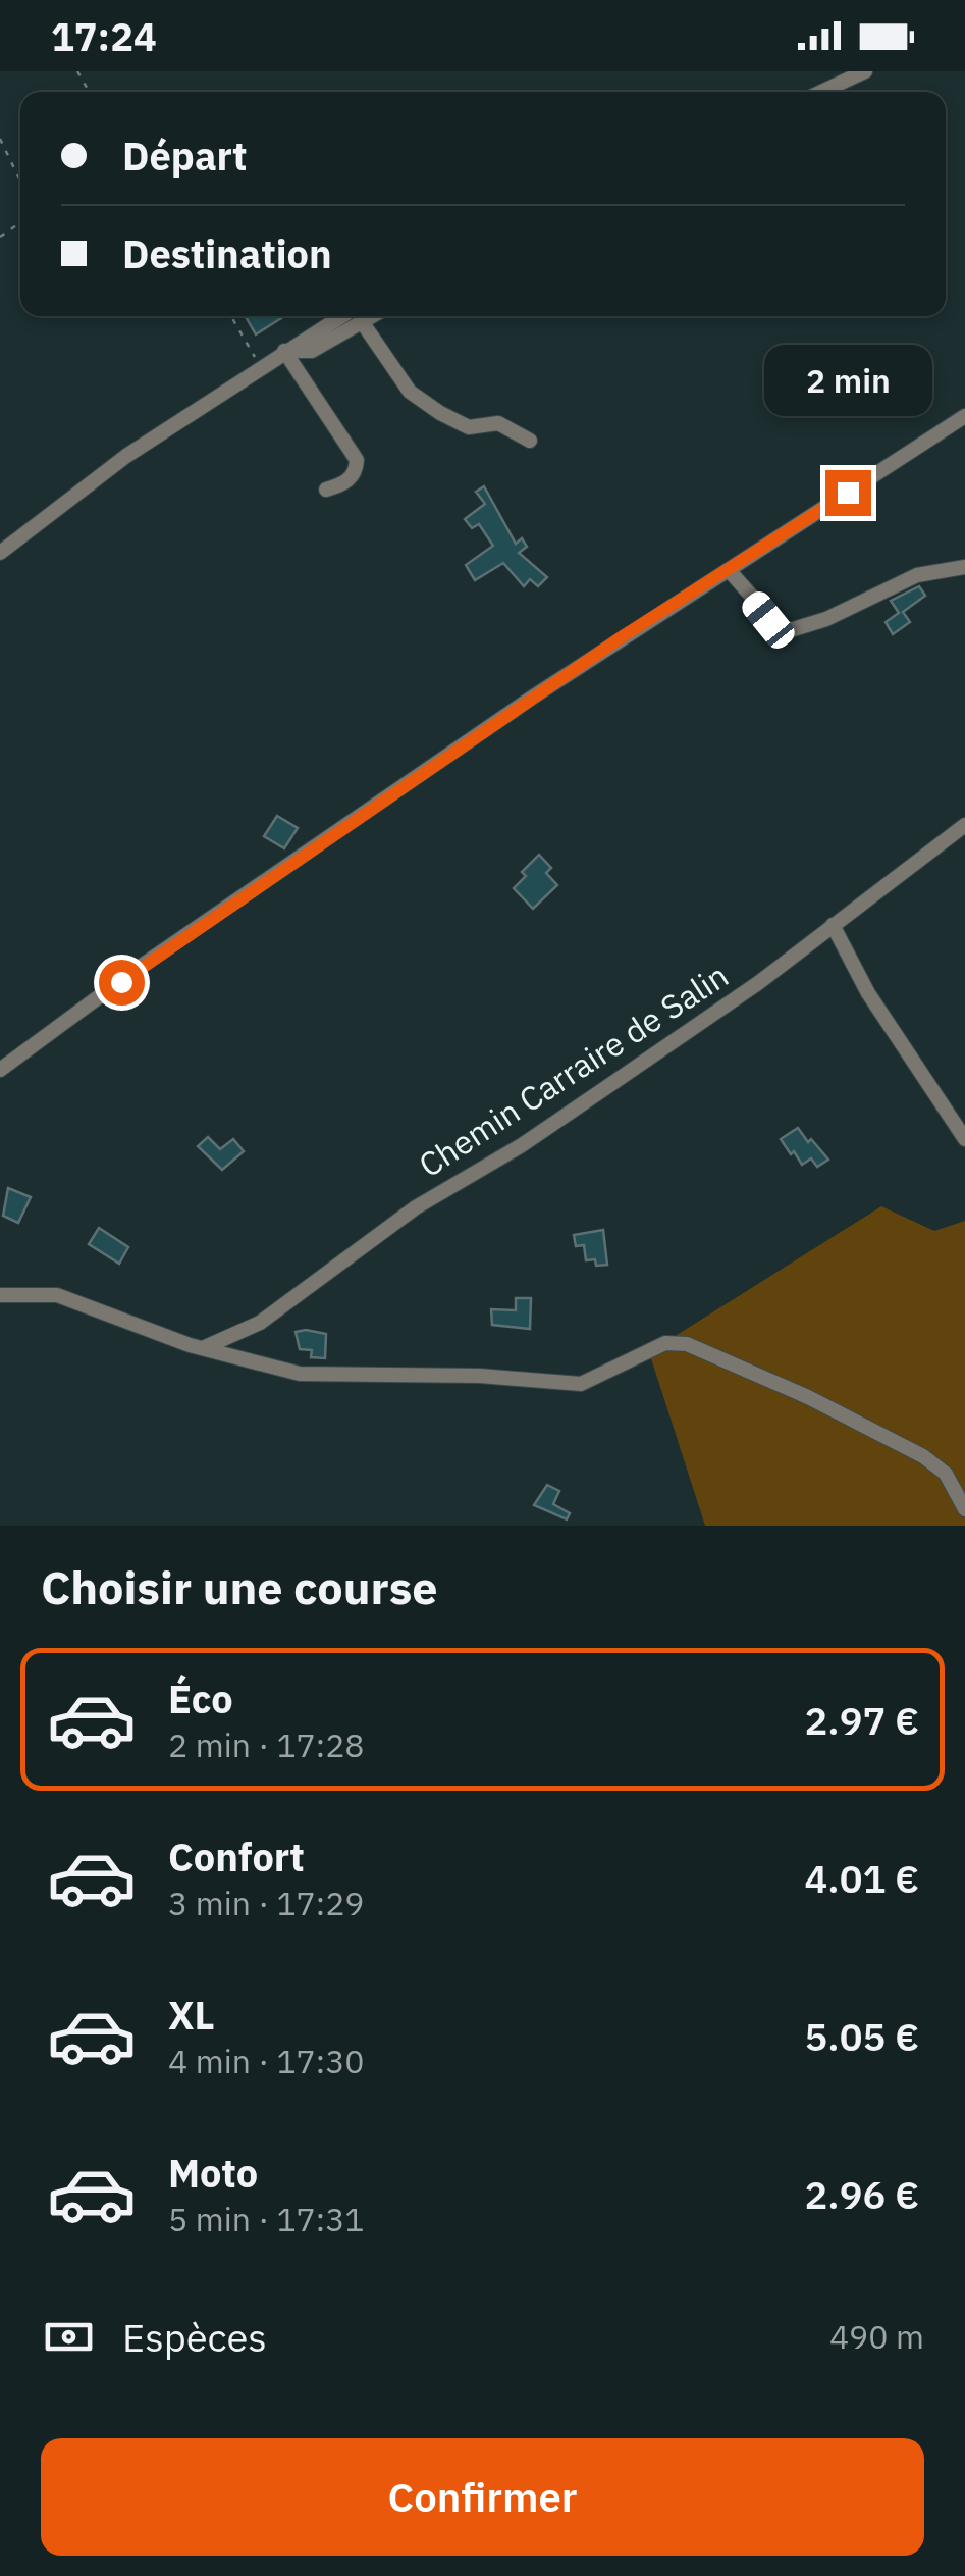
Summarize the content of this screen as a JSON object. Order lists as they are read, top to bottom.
{
  "streets": {
    "street": ["Chemin Carraire de Salin"]
  },
  "page": {
    "status": "17:24",
    "banner": ["Départ", "Destination"],
    "bubble": "2 min",
    "heading": "Choisir une course",
    "list": [
      {
        "name": "Éco",
        "note": "2 min · 17:28",
        "value": "2.97 €"
      },
      {
        "name": "Confort",
        "note": "3 min · 17:29",
        "value": "4.01 €"
      },
      {
        "name": "XL",
        "note": "4 min · 17:30",
        "value": "5.05 €"
      },
      {
        "name": "Moto",
        "note": "5 min · 17:31",
        "value": "2.96 €"
      }
    ],
    "pay": ["Espèces", "490 m"],
    "buttons": "Confirmer"
  }
}
